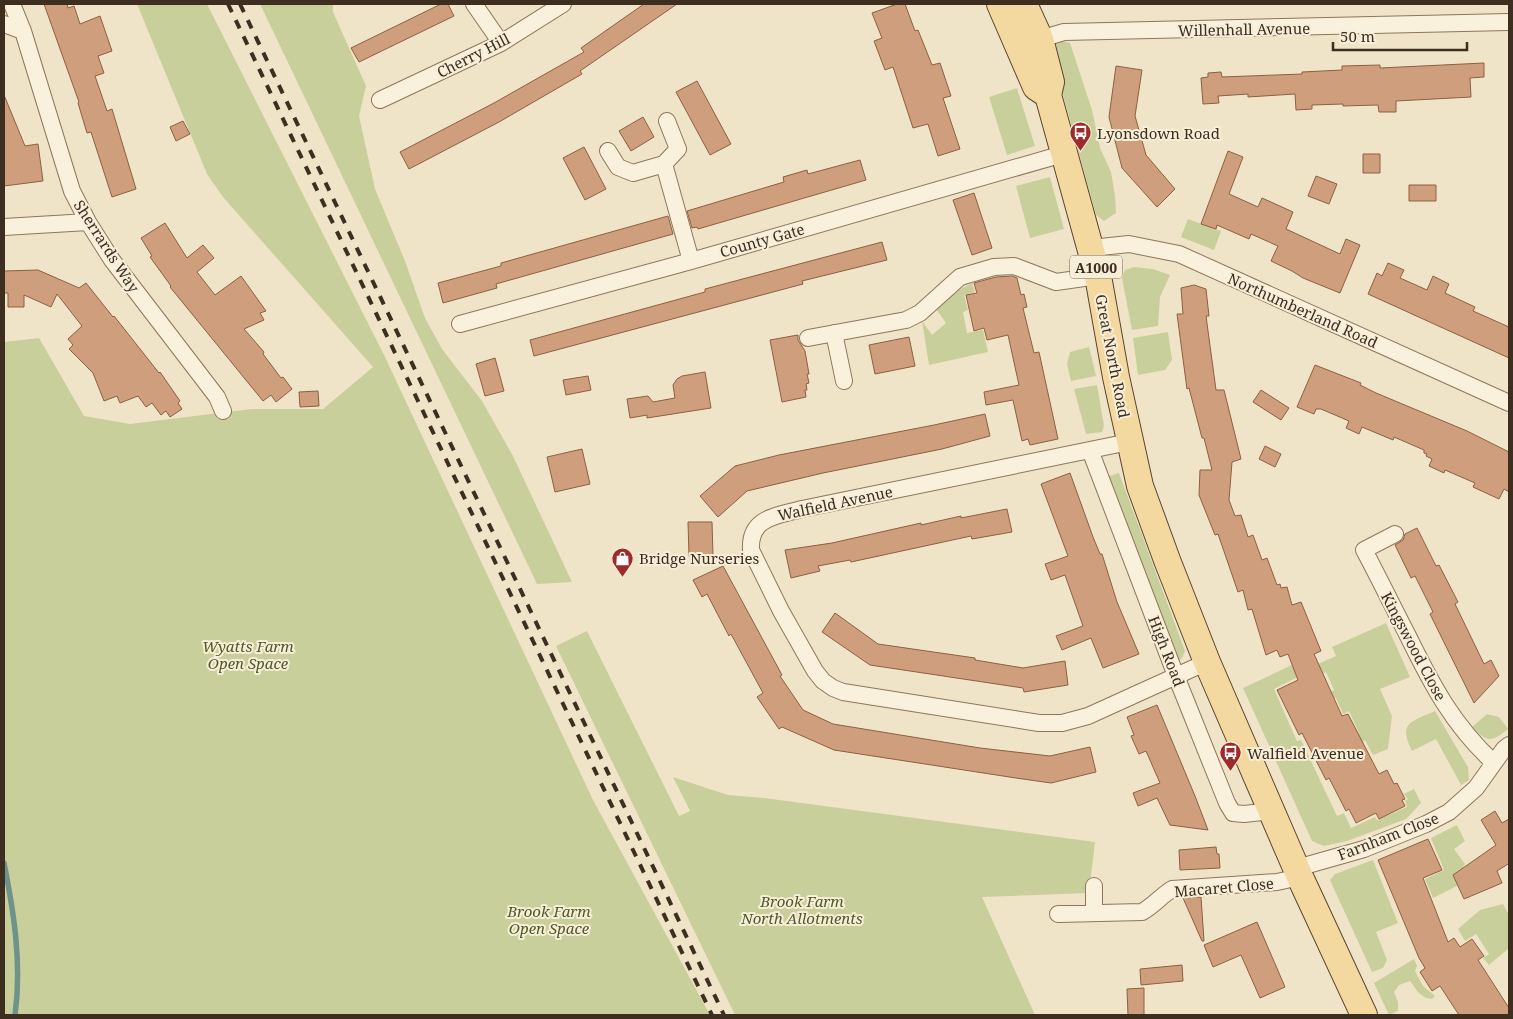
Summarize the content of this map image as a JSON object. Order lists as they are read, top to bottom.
{
  "streets": {
    "main road": ["A1000", "Great North Road"],
    "street": [
      "Willenhall Avenue",
      "Cherry Hill",
      "County Gate",
      "Sherrards Way",
      "Northumberland Road",
      "Walfield Avenue",
      "Kingswood Close",
      "High Road",
      "Farnham Close",
      "Macaret Close"
    ]
  },
  "crossings": [
    ["Willenhall Avenue", "Great North Road"],
    ["County Gate", "Great North Road"],
    ["A1000", "Great North Road"],
    ["A1000", "Walfield Avenue"],
    ["A1000", "High Road"],
    ["A1000", "Farnham Close"],
    ["A1000", "Macaret Close"],
    ["Northumberland Road", "Great North Road"],
    ["Great North Road", "Walfield Avenue"],
    ["Walfield Avenue", "High Road"],
    ["Kingswood Close", "Farnham Close"],
    ["Farnham Close", "Macaret Close"]
  ],
  "parks": ["Wyatts Farm Open Space", "Brook Farm North Allotments", "Brook Farm Open Space"],
  "places": {
    "bus stop": ["Lyonsdown Road", "Walfield Avenue"],
    "shop": ["Bridge Nurseries"]
  },
  "scale_bar": "50 m"
}
